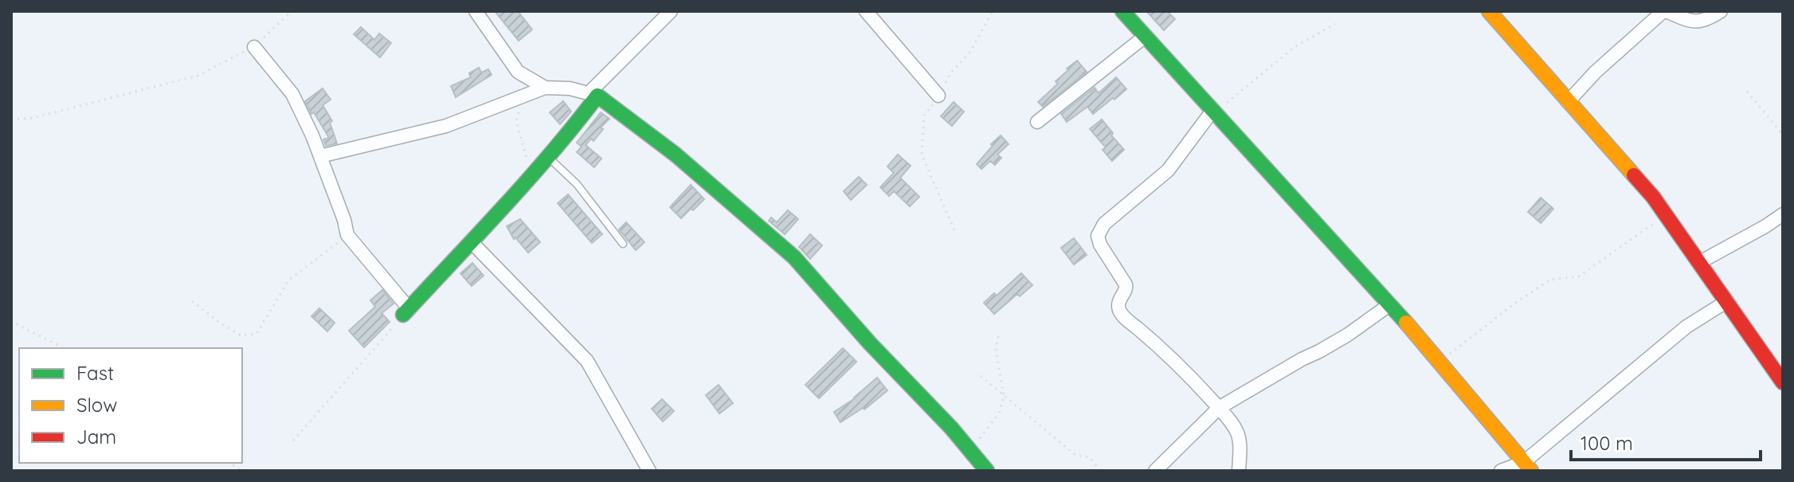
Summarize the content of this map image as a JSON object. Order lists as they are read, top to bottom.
{
  "legend": ["Fast", "Slow", "Jam"],
  "scale_bar": "100 m"
}
